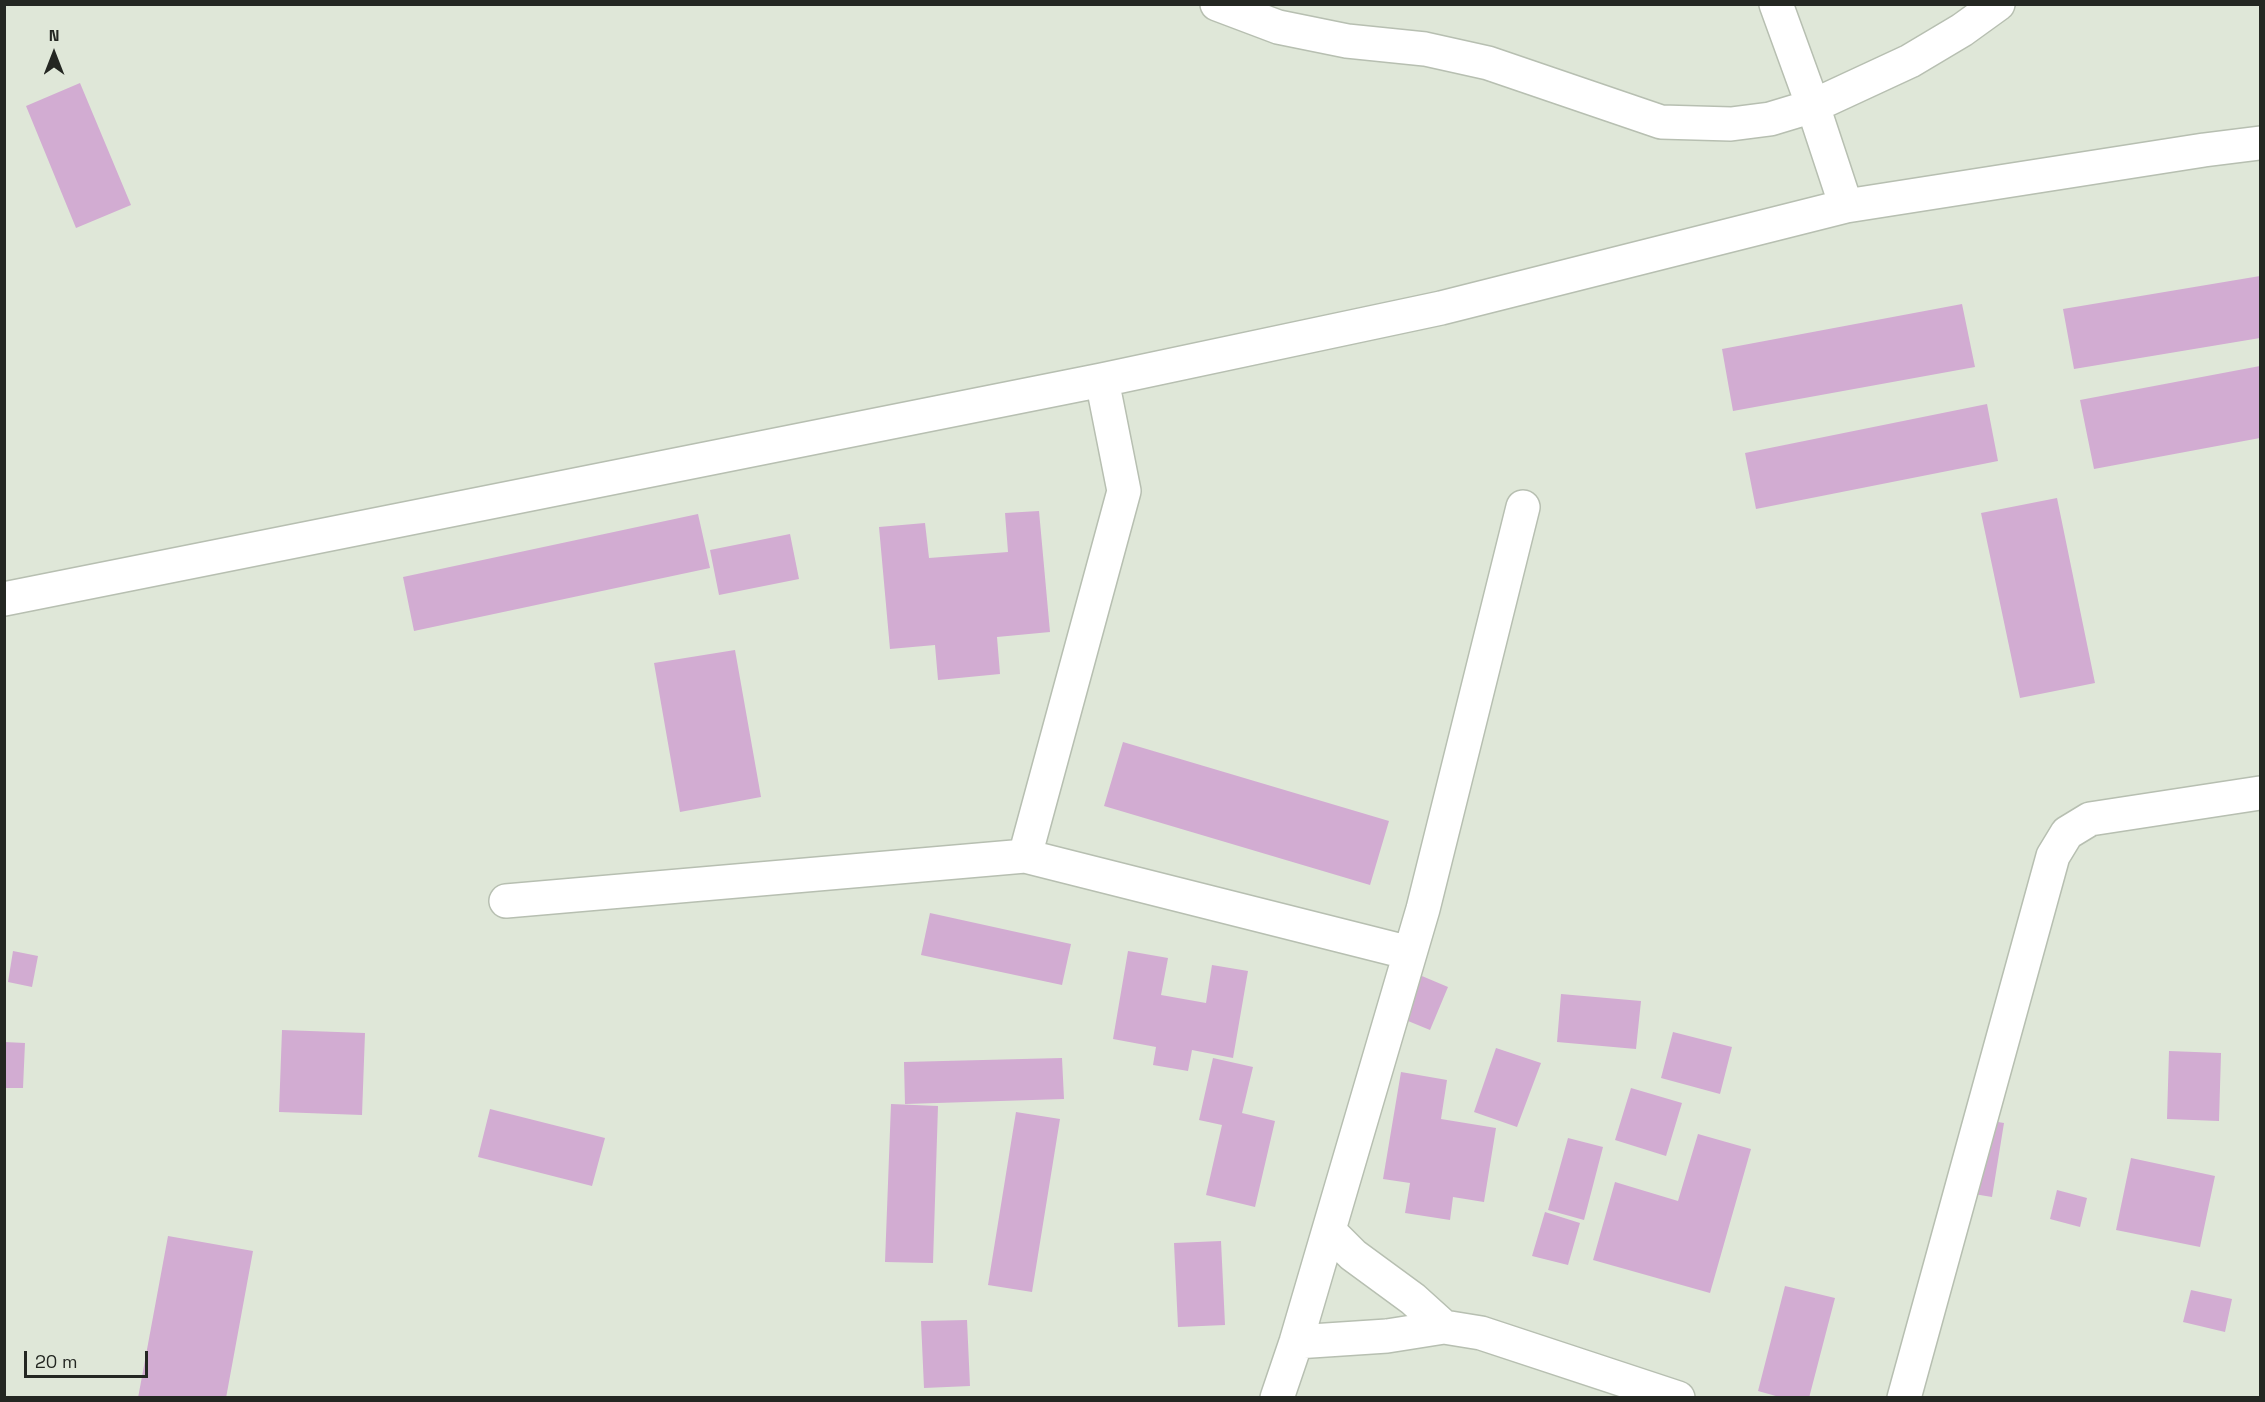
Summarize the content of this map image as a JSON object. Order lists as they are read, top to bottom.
{
  "scale_bar": "20 m",
  "north": "top"
}
